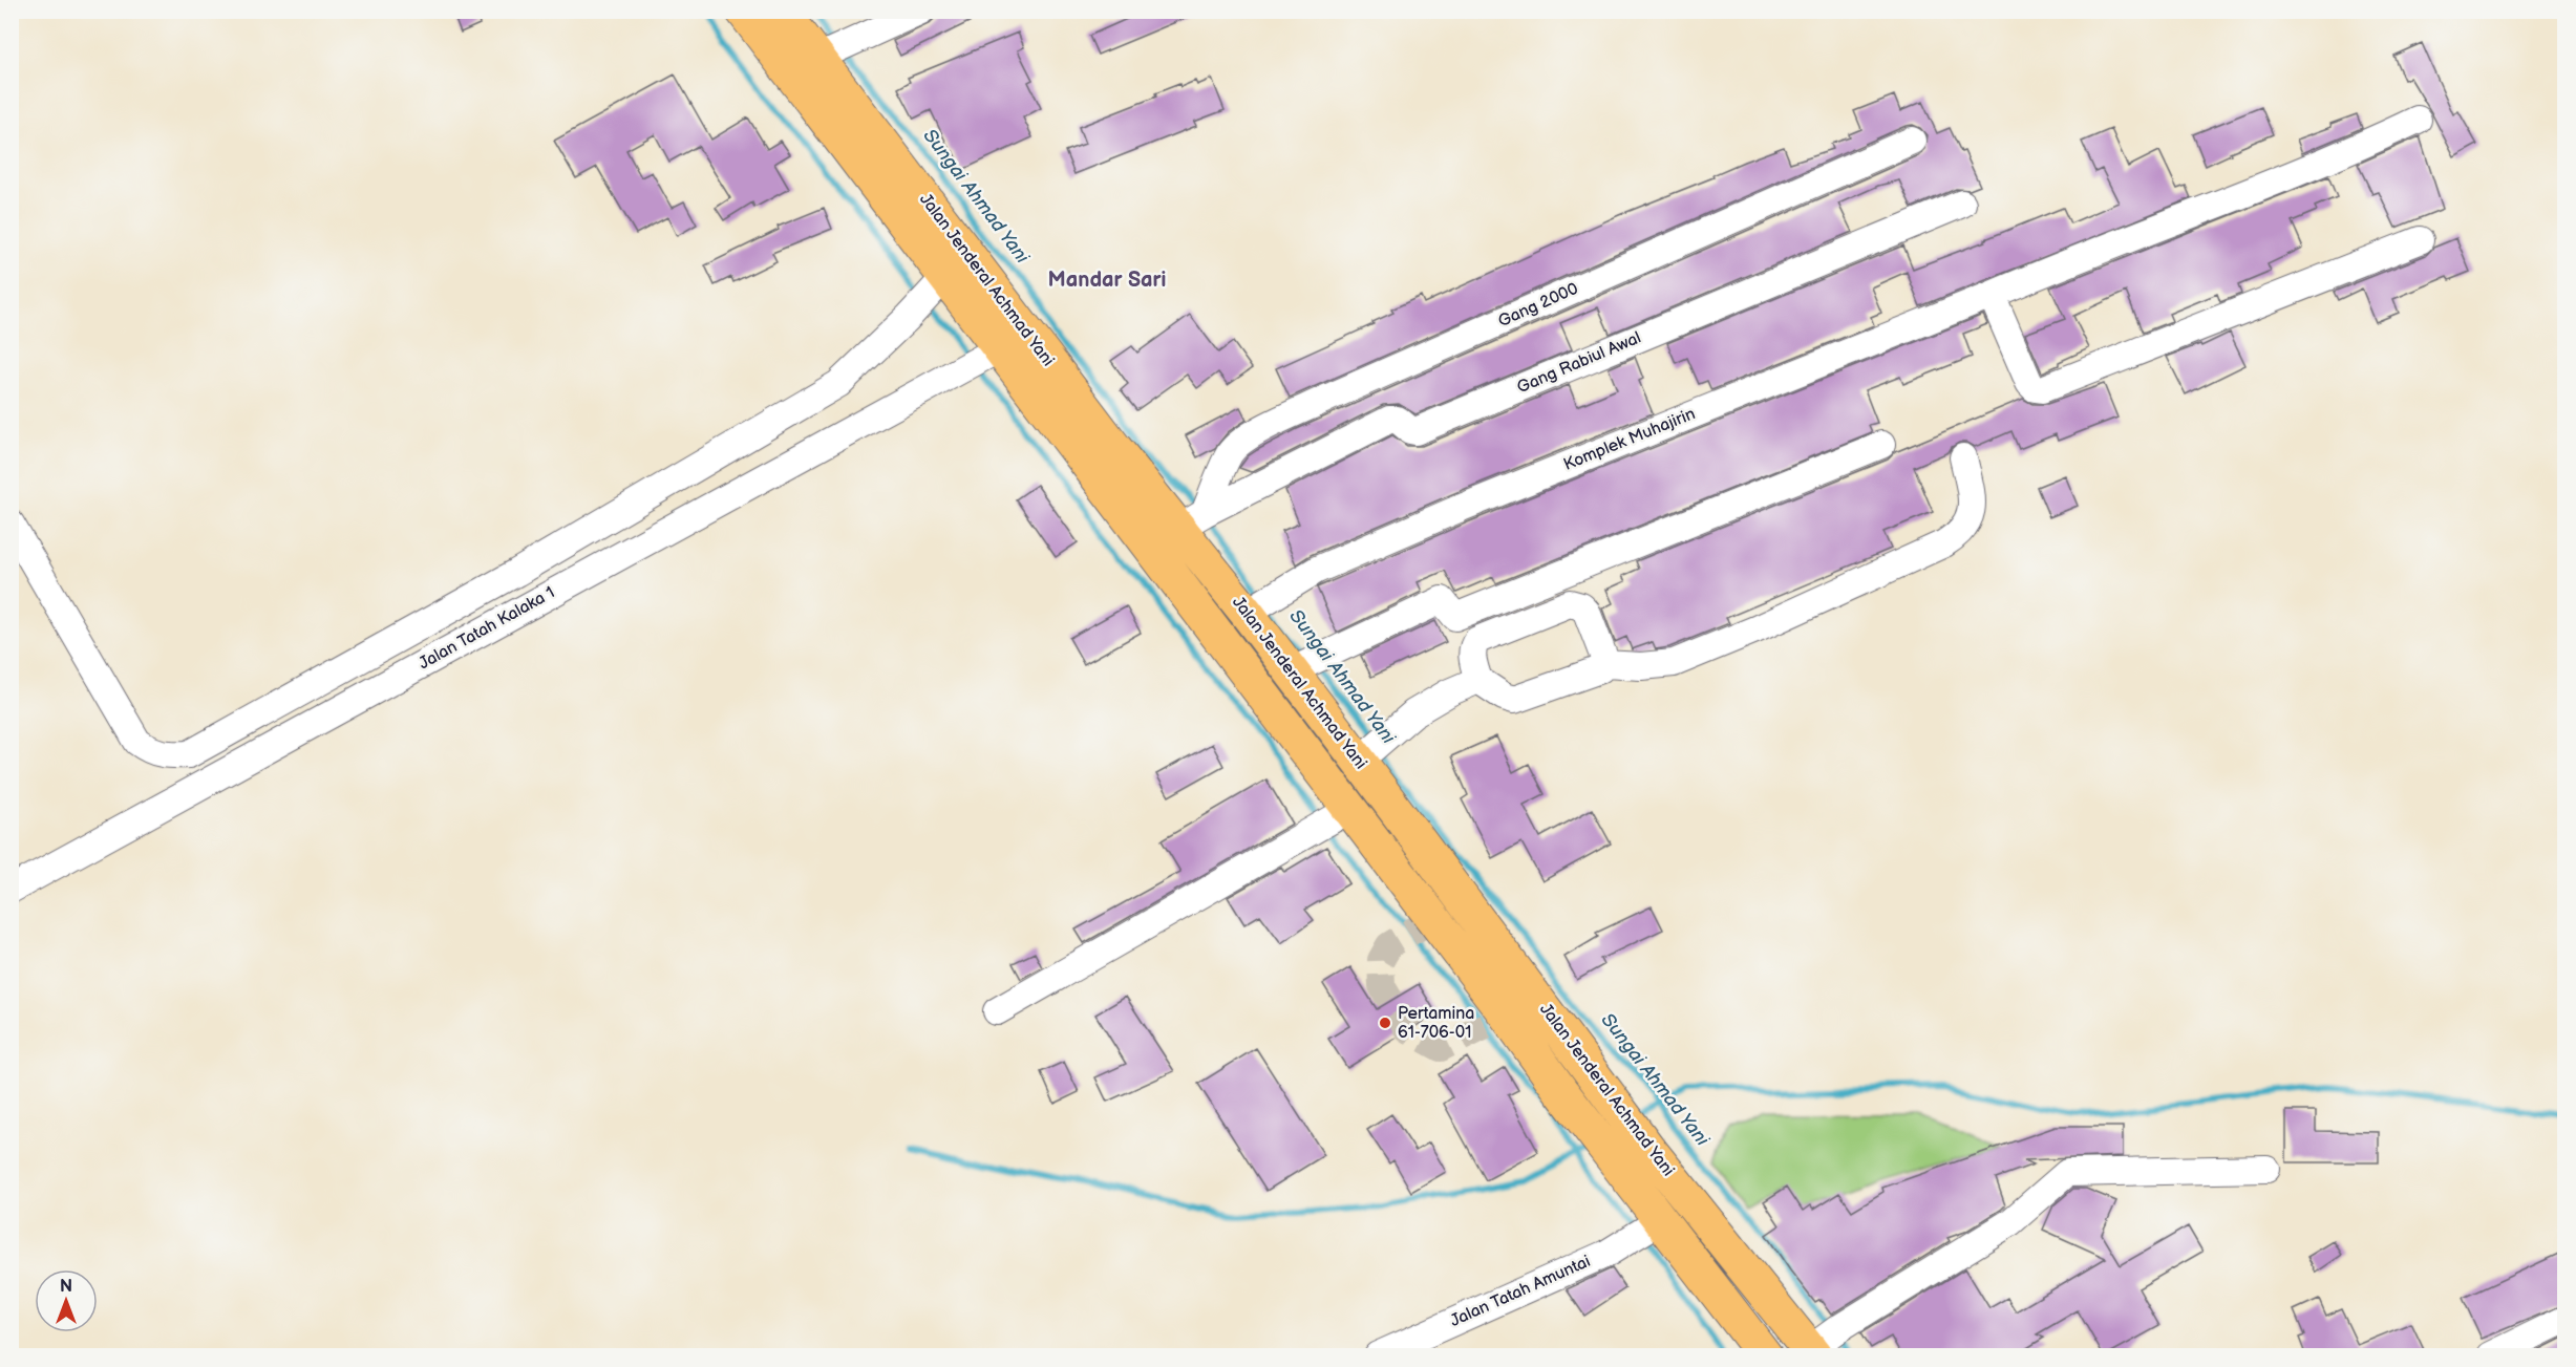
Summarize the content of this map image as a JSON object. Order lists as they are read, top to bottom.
{
  "streets": {
    "highway": ["Jalan Jenderal Achmad Yani"],
    "street": [
      "Gang 2000",
      "Gang Rabiul Awal",
      "Komplek Muhajirin",
      "Jalan Tatah Kalaka 1",
      "Jalan Tatah Amuntai"
    ]
  },
  "crossings": [
    ["Jalan Jenderal Achmad Yani", "Gang 2000"],
    ["Jalan Jenderal Achmad Yani", "Gang Rabiul Awal"],
    ["Jalan Jenderal Achmad Yani", "Komplek Muhajirin"],
    ["Jalan Jenderal Achmad Yani", "Jalan Tatah Kalaka 1"],
    ["Jalan Jenderal Achmad Yani", "Jalan Tatah Amuntai"],
    ["Gang 2000", "Gang Rabiul Awal"]
  ],
  "districts": ["Mandar Sari"],
  "water": ["Sungai Ahmad Yani"],
  "places": ["Pertamina 61-706-01"],
  "north": "top"
}
